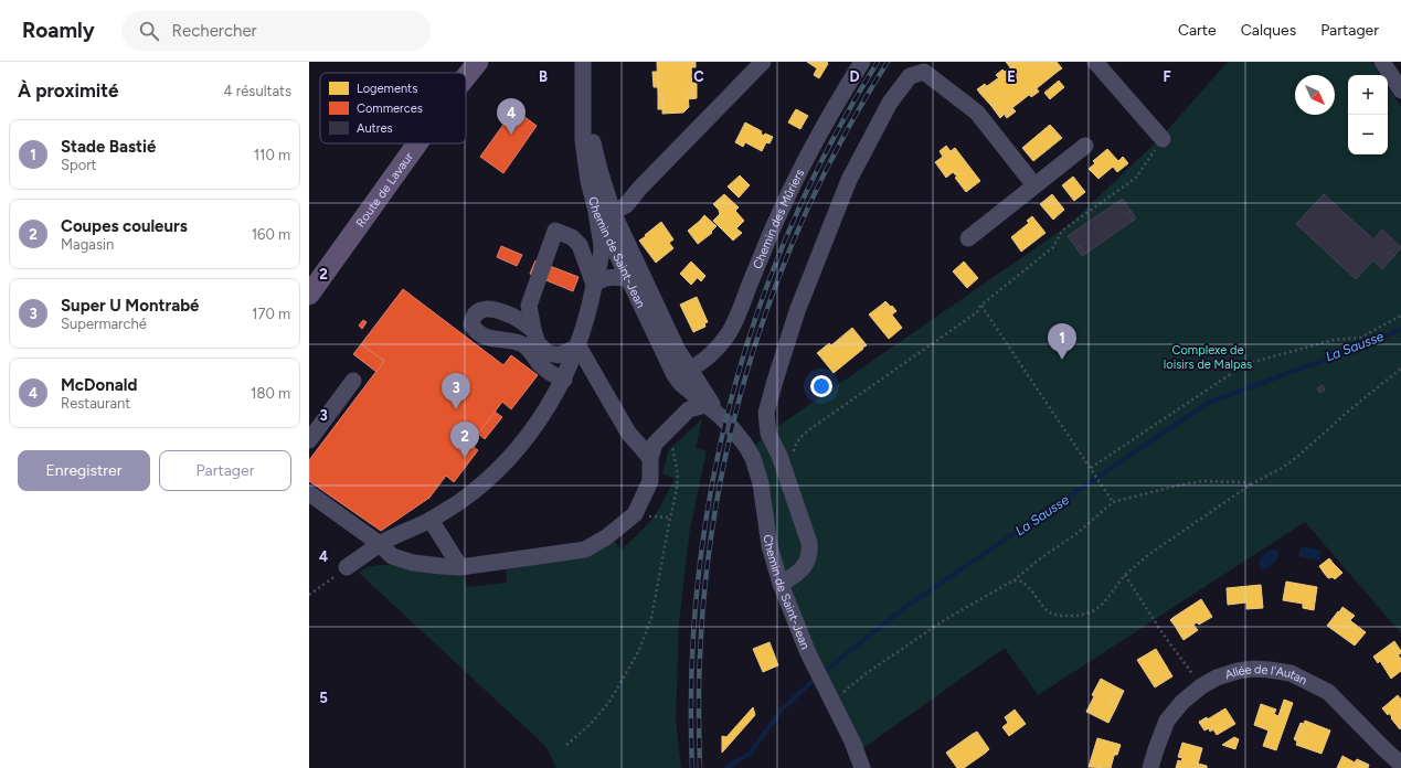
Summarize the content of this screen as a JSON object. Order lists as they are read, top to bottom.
{
  "streets": {
    "main road": ["Route de Lavaur"],
    "street": ["Chemin des Mûriers", "Chemin de Saint-Jean", "Allée de l'Autan"]
  },
  "crossings": [
    ["Chemin des Mûriers", "Chemin de Saint-Jean"]
  ],
  "water": ["La Sausse"],
  "parks": ["Complexe de loisirs de Malpas"],
  "legend": ["Logements", "Commerces", "Autres"],
  "north": "bottom right",
  "page": {
    "header": "Roamly",
    "search": "Rechercher",
    "nav": ["Carte", "Calques", "Partager"],
    "heading": ["À proximité", "4 résultats"],
    "map_buttons": ["+", "−"],
    "pins": [
      "4",
      "1",
      "3",
      "2"
    ],
    "list": [
      {
        "mark": "1",
        "name": "Stade Bastié",
        "note": "Sport",
        "value": "110 m"
      },
      {
        "mark": "2",
        "name": "Coupes couleurs",
        "note": "Magasin",
        "value": "160 m"
      },
      {
        "mark": "3",
        "name": "Super U Montrabé",
        "note": "Supermarché",
        "value": "170 m"
      },
      {
        "mark": "4",
        "name": "McDonald",
        "note": "Restaurant",
        "value": "180 m"
      }
    ],
    "buttons": ["Enregistrer", "Partager"]
  },
  "grid": {
    "columns": [
      "B",
      "C",
      "D",
      "E",
      "F"
    ],
    "rows": [
      "2",
      "3",
      "4",
      "5"
    ]
  }
}
